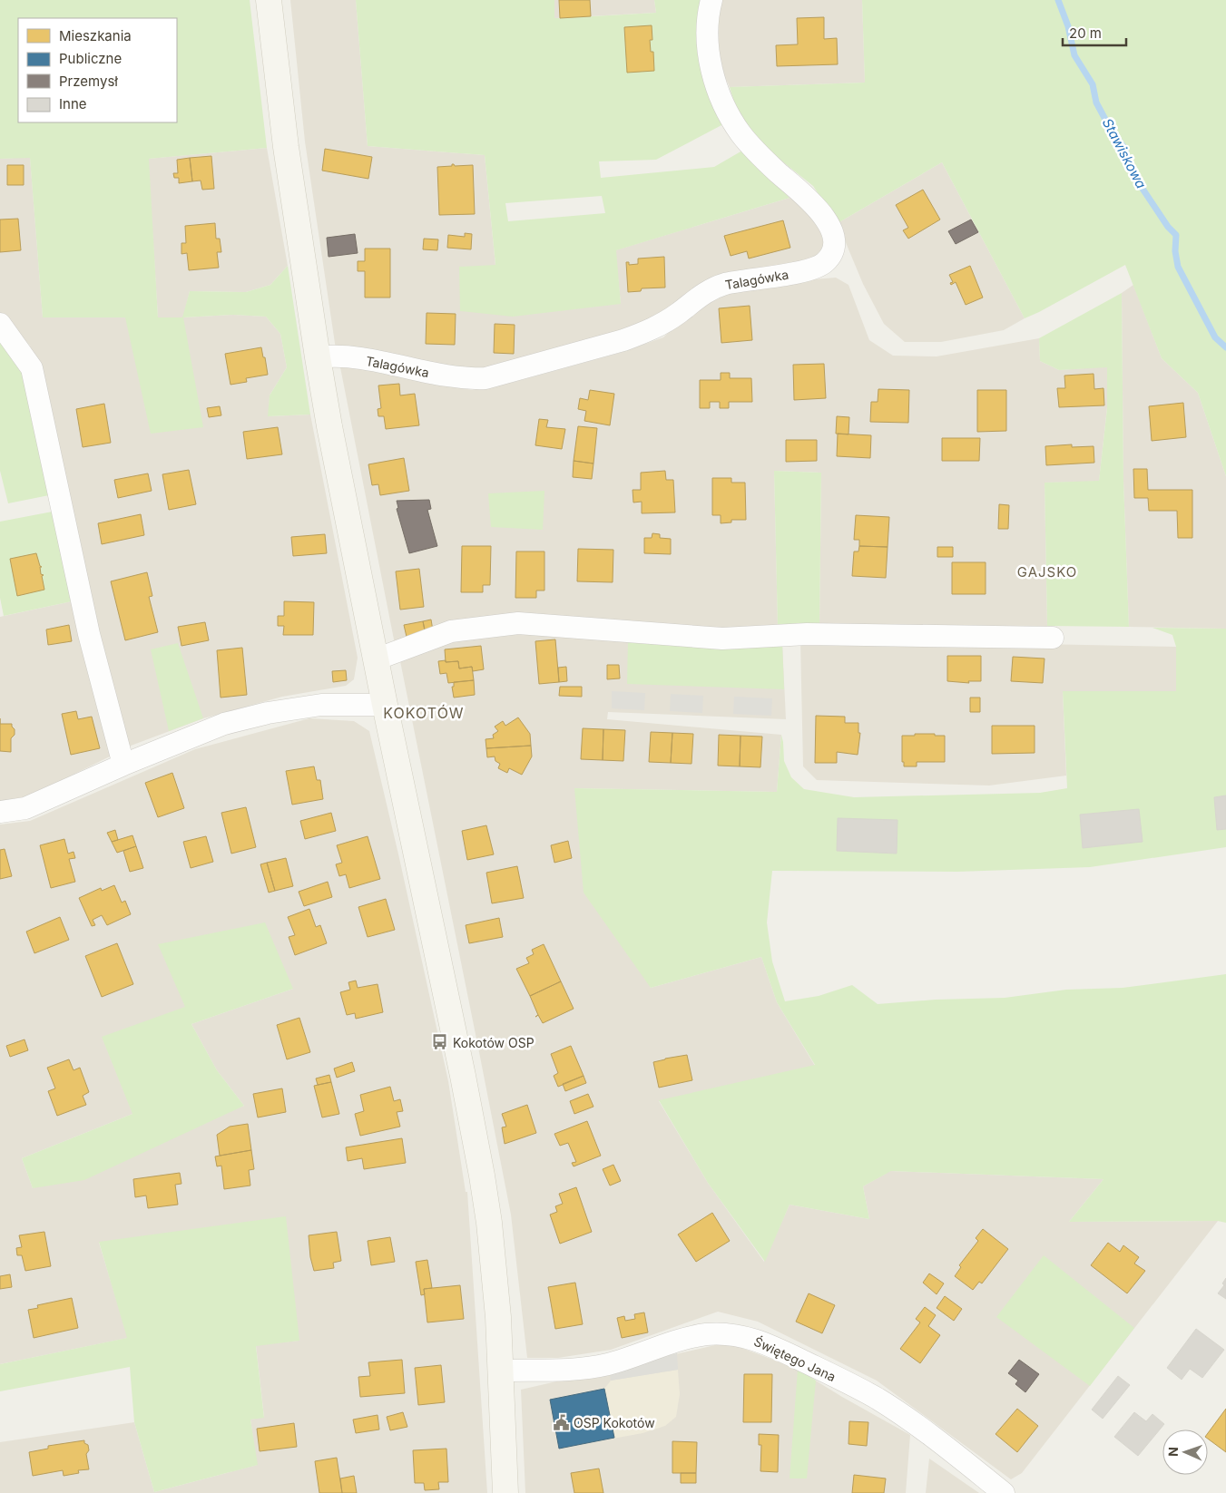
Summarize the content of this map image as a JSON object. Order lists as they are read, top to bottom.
{
  "streets": {
    "street": ["Talagówka", "Świętego Jana"]
  },
  "districts": ["GAJSKO", "KOKOTÓW"],
  "water": ["Stawiskowa"],
  "places": {
    "bus stop": ["Kokotów OSP"],
    "public building": ["OSP Kokotów"]
  },
  "legend": [
    "Mieszkania",
    "Publiczne",
    "Przemysł",
    "Inne"
  ],
  "scale_bar": "20 m",
  "north": "left"
}
